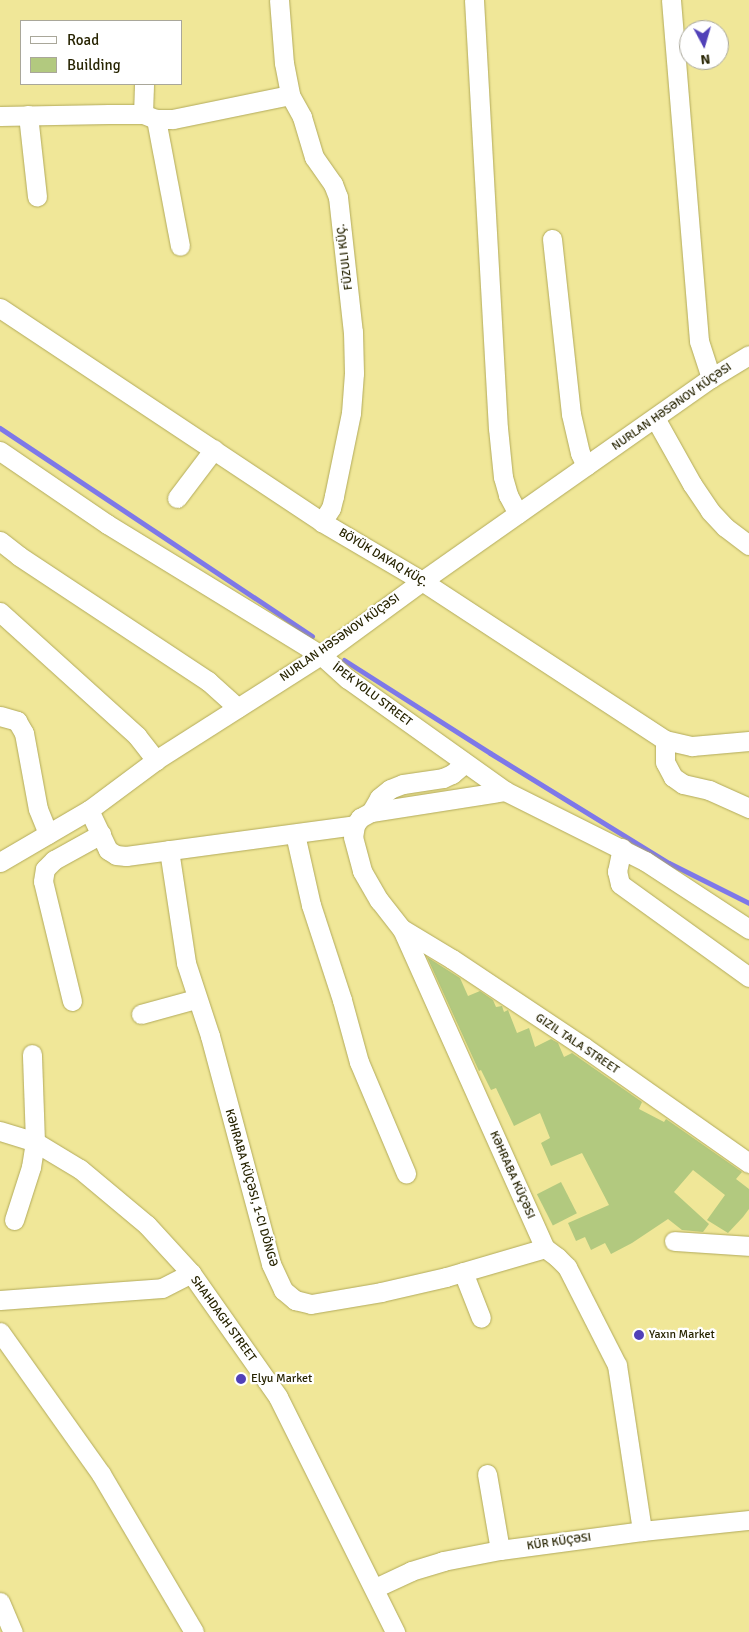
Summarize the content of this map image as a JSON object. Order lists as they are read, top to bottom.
{
  "streets": {
    "street": [
      "FÜZULI KÜÇ.",
      "NURLAN HƏSƏNOV KÜÇƏSI",
      "BÖYÜK DAYAQ KÜÇ.",
      "İPEK YOLU STREET",
      "GIZIL TALA STREET",
      "KƏHRABA KÜÇƏSI",
      "KƏHRABA KÜÇƏSI, 1-CI DÖNGƏ",
      "SHAHDAGH STREET",
      "KÜR KÜÇƏSI"
    ]
  },
  "crossings": [
    ["FÜZULI KÜÇ.", "BÖYÜK DAYAQ KÜÇ."],
    ["NURLAN HƏSƏNOV KÜÇƏSI", "BÖYÜK DAYAQ KÜÇ."],
    ["NURLAN HƏSƏNOV KÜÇƏSI", "İPEK YOLU STREET"],
    ["GIZIL TALA STREET", "KƏHRABA KÜÇƏSI"],
    ["KƏHRABA KÜÇƏSI", "KƏHRABA KÜÇƏSI, 1-CI DÖNGƏ"],
    ["KƏHRABA KÜÇƏSI", "KÜR KÜÇƏSI"],
    ["SHAHDAGH STREET", "KÜR KÜÇƏSI"]
  ],
  "places": ["Yaxın Market", "Elyu Market"],
  "legend": ["Road", "Building"],
  "north": "bottom"
}
